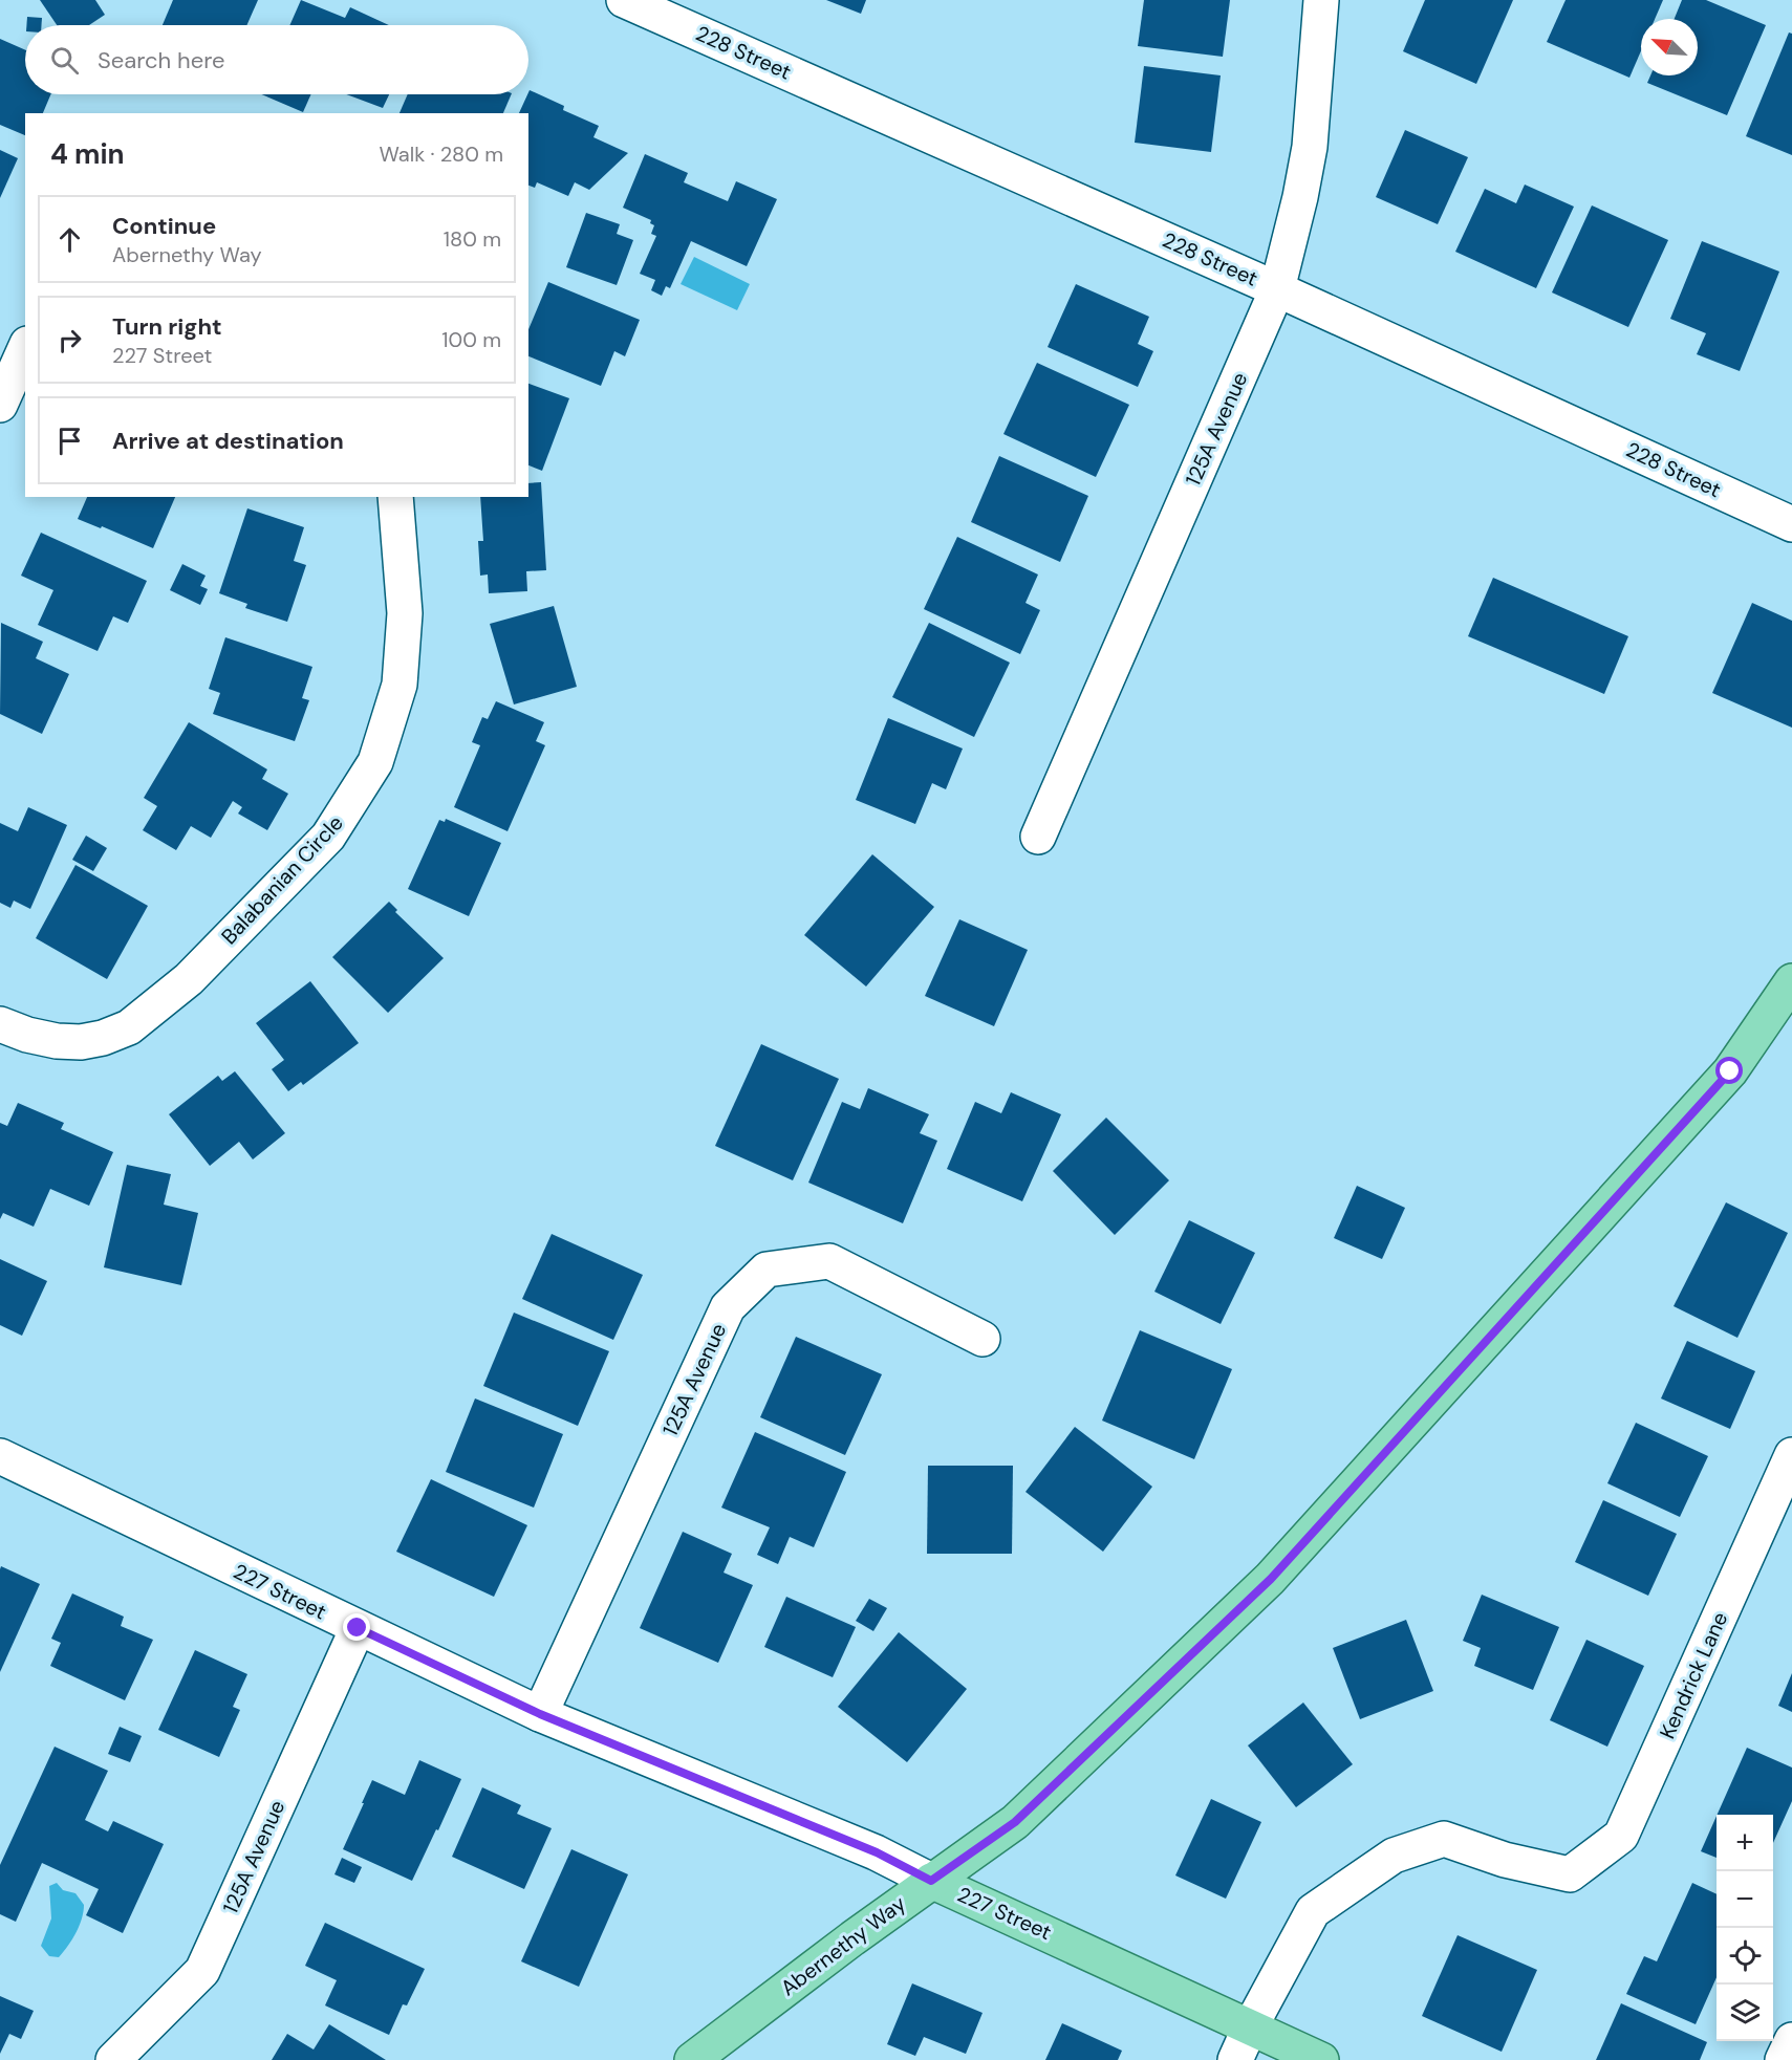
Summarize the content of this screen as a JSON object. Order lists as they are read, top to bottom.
{
  "streets": {
    "main road": ["227 Street", "Abernethy Way"],
    "street": [
      "228 Street",
      "125A Avenue",
      "Balabanian Circle",
      "Kendrick Lane"
    ]
  },
  "crossings": [
    ["228 Street", "125A Avenue"],
    ["125A Avenue", "227 Street"],
    ["227 Street", "Kendrick Lane"],
    ["227 Street", "Abernethy Way"]
  ],
  "north": "top left",
  "page": {
    "search": "Search here",
    "heading": ["4 min", "Walk · 280 m"],
    "list": [
      ["Continue", "Abernethy Way", "180 m"],
      ["Turn right", "227 Street", "100 m"],
      "Arrive at destination"
    ],
    "map_buttons": ["+", "−"]
  }
}
